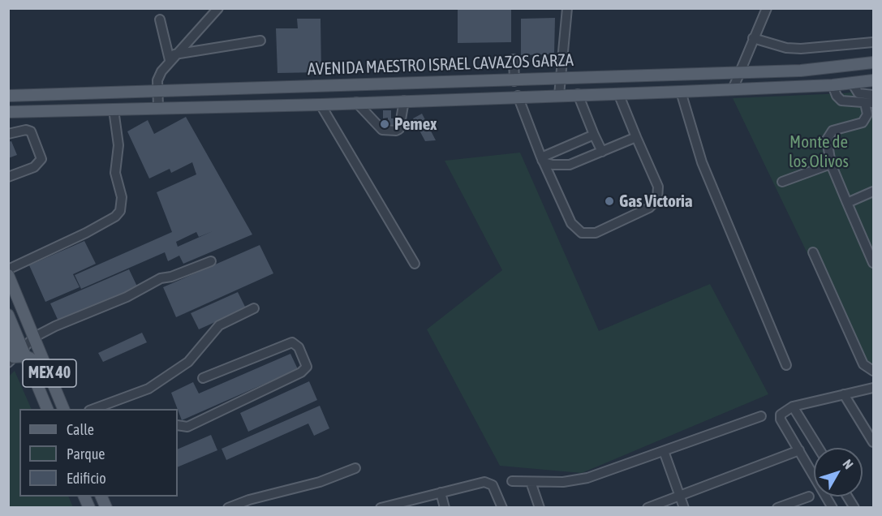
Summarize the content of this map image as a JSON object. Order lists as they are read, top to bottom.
{
  "streets": {
    "main road": ["AVENIDA MAESTRO ISRAEL CAVAZOS GARZA", "MEX 40"]
  },
  "parks": ["Monte de los Olivos"],
  "places": ["Pemex", "Gas Victoria"],
  "legend": ["Calle", "Parque", "Edificio"],
  "north": "top right"
}
